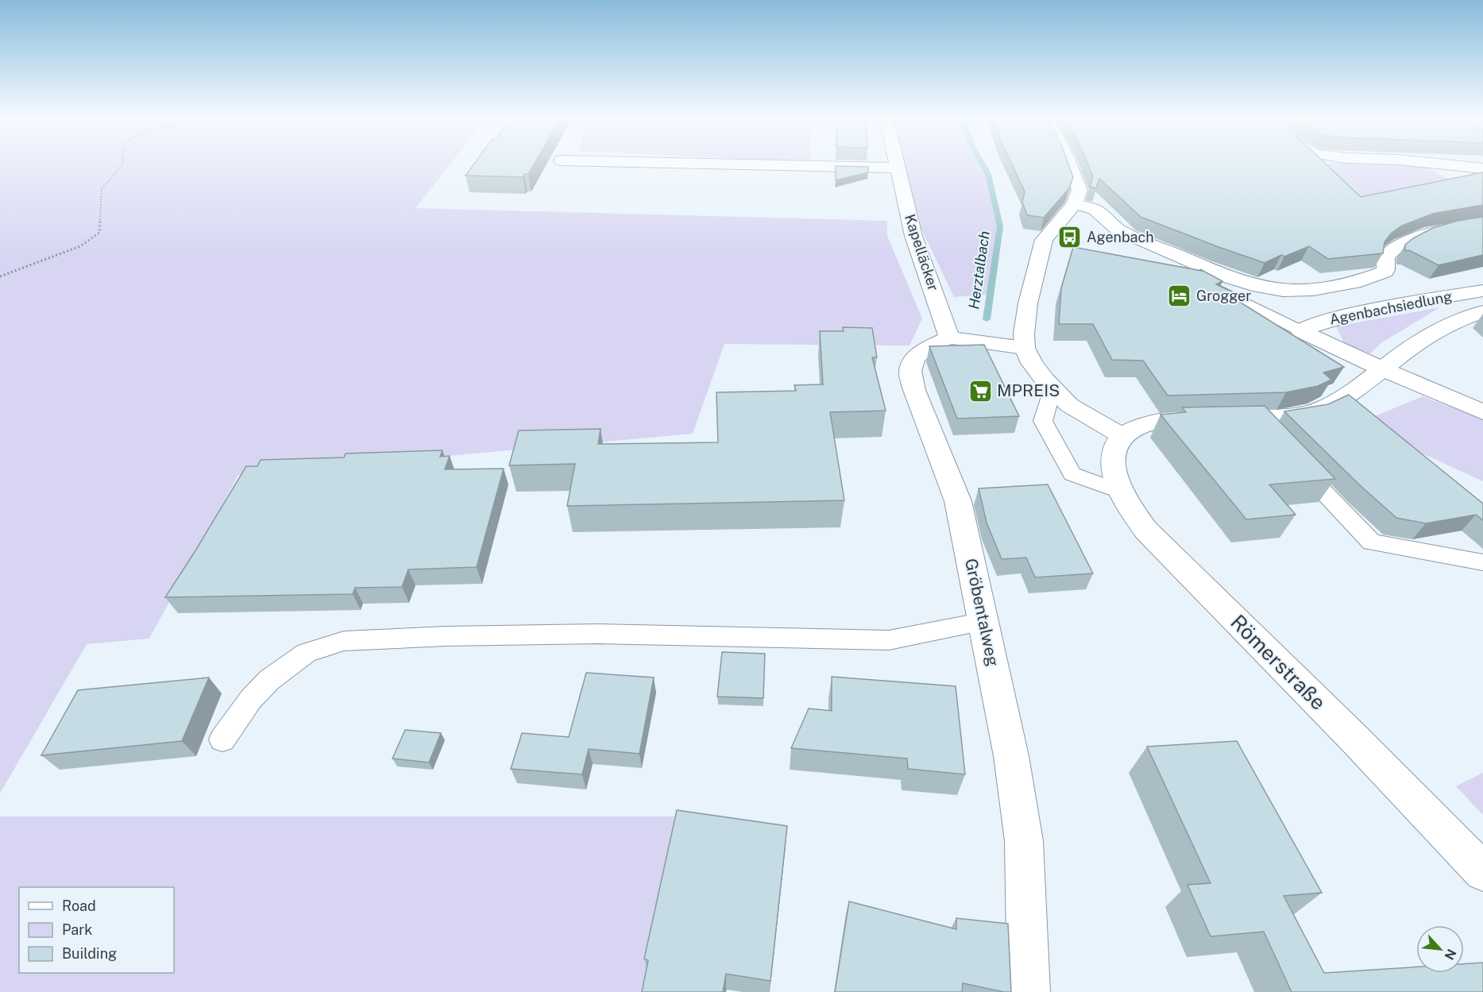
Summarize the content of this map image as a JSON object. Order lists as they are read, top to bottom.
{
  "streets": {
    "street": [
      "Kapelläcker",
      "Agenbachsiedlung",
      "Gröbentalweg",
      "Römerstraße"
    ]
  },
  "crossings": [
    ["Kapelläcker", "Gröbentalweg"]
  ],
  "water": ["Herztalbach"],
  "places": {
    "bus stop": ["Agenbach"],
    "hotel": ["Grogger"],
    "supermarket": ["MPREIS"]
  },
  "legend": ["Road", "Park", "Building"],
  "north": "bottom right"
}
